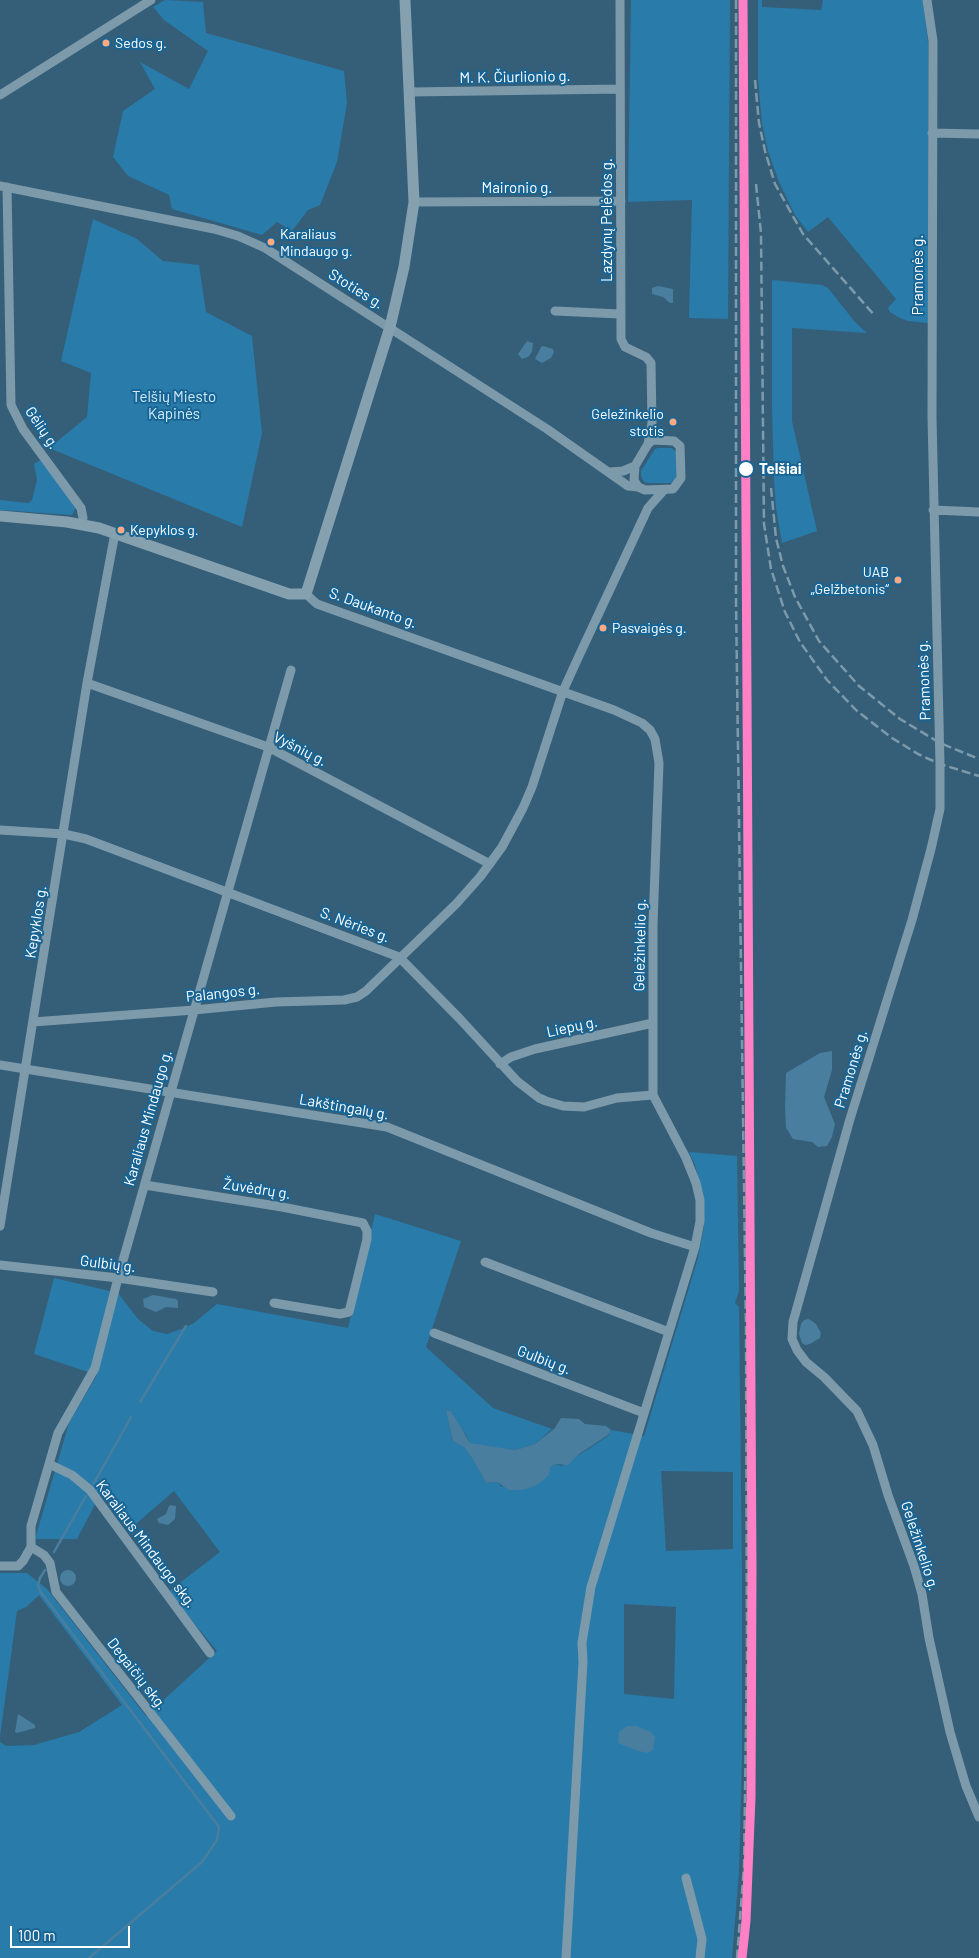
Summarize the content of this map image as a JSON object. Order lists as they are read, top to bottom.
{
  "streets": {
    "main road": ["S. Daukanto g."],
    "street": [
      "M. K. Čiurlionio g.",
      "Maironio g.",
      "Lazdynų Pelėdos g.",
      "Pramonės g.",
      "Stoties g.",
      "Gėlių g.",
      "Vyšnių g.",
      "Kepyklos g.",
      "S. Nėries g.",
      "Geležinkelio g.",
      "Palangos g.",
      "Liepų g.",
      "Lakštingalų g.",
      "Karaliaus Mindaugo g.",
      "Žuvėdrų g.",
      "Gulbių g.",
      "Karaliaus Mindaugo skg.",
      "Degaičių skg."
    ]
  },
  "crossings": [
    ["M. K. Čiurlionio g.", "Lazdynų Pelėdos g."],
    ["Maironio g.", "Lazdynų Pelėdos g."],
    ["Lazdynų Pelėdos g.", "Stoties g."],
    ["Pramonės g.", "Geležinkelio g."],
    ["Stoties g.", "Gėlių g."],
    ["Gėlių g.", "S. Daukanto g."],
    ["S. Daukanto g.", "Kepyklos g."],
    ["S. Daukanto g.", "Geležinkelio g."],
    ["Vyšnių g.", "Kepyklos g."],
    ["Vyšnių g.", "Karaliaus Mindaugo g."],
    ["Kepyklos g.", "S. Nėries g."],
    ["Kepyklos g.", "Palangos g."],
    ["Kepyklos g.", "Lakštingalų g."],
    ["S. Nėries g.", "Geležinkelio g."],
    ["S. Nėries g.", "Palangos g."],
    ["S. Nėries g.", "Liepų g."],
    ["S. Nėries g.", "Karaliaus Mindaugo g."],
    ["Geležinkelio g.", "Liepų g."],
    ["Geležinkelio g.", "Lakštingalų g."],
    ["Geležinkelio g.", "Gulbių g."],
    ["Palangos g.", "Karaliaus Mindaugo g."],
    ["Lakštingalų g.", "Karaliaus Mindaugo g."],
    ["Karaliaus Mindaugo g.", "Žuvėdrų g."],
    ["Karaliaus Mindaugo g.", "Gulbių g."],
    ["Karaliaus Mindaugo g.", "Karaliaus Mindaugo skg."],
    ["Karaliaus Mindaugo g.", "Degaičių skg."]
  ],
  "parks": ["Telšių Miesto Kapinės"],
  "places": [
    "Sedos g.",
    "Karaliaus Mindaugo g.",
    "Geležinkelio stotis",
    "Telšiai",
    "Kepyklos g.",
    "UAB „Gelžbetonis“",
    "Pasvaigės g."
  ],
  "scale_bar": "100 m"
}
